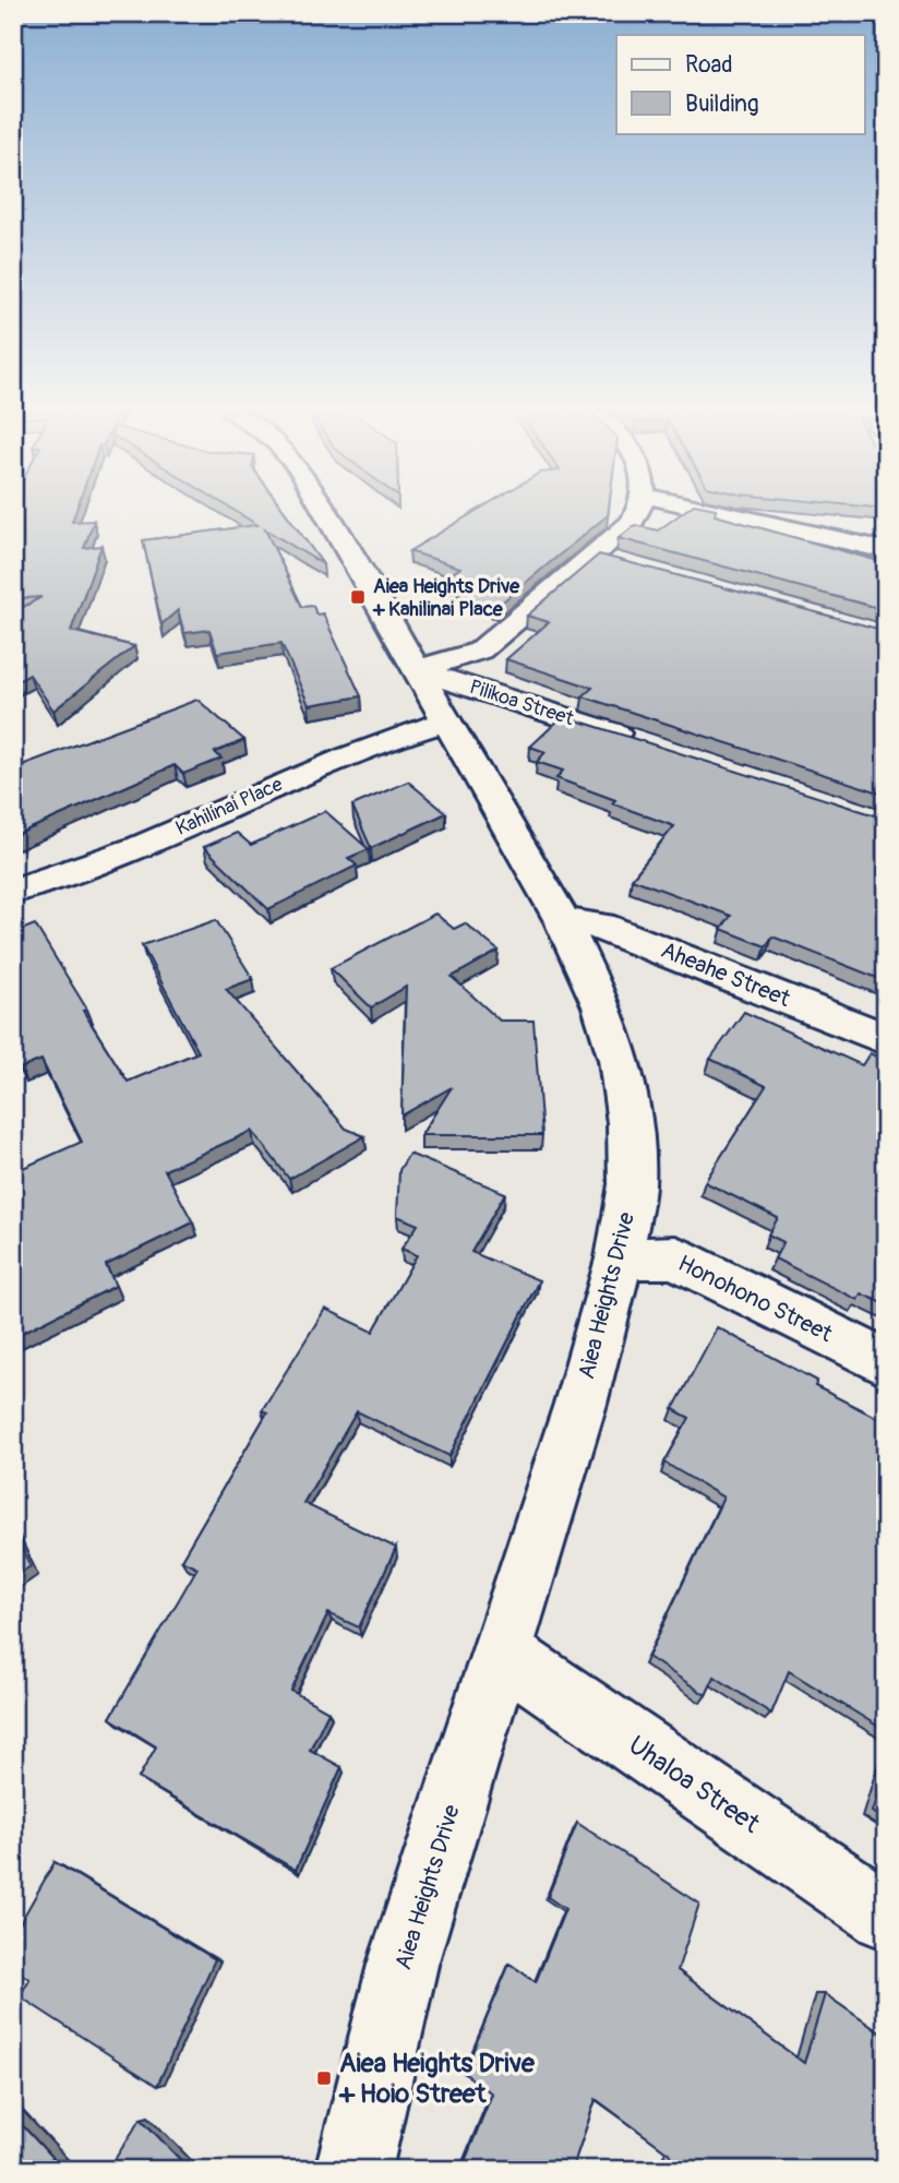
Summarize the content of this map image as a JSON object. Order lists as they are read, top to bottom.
{
  "streets": {
    "street": [
      "Pilikoa Street",
      "Kahilinai Place",
      "Aheahe Street",
      "Aiea Heights Drive",
      "Honohono Street",
      "Uhaloa Street"
    ]
  },
  "crossings": [
    ["Pilikoa Street", "Aiea Heights Drive"],
    ["Kahilinai Place", "Aiea Heights Drive"],
    ["Aheahe Street", "Aiea Heights Drive"],
    ["Aiea Heights Drive", "Honohono Street"],
    ["Aiea Heights Drive", "Uhaloa Street"]
  ],
  "places": {
    "transit": ["Aiea Heights Drive + Kahilinai Place", "Aiea Heights Drive + Hoio Street"]
  },
  "legend": ["Road", "Building"]
}
